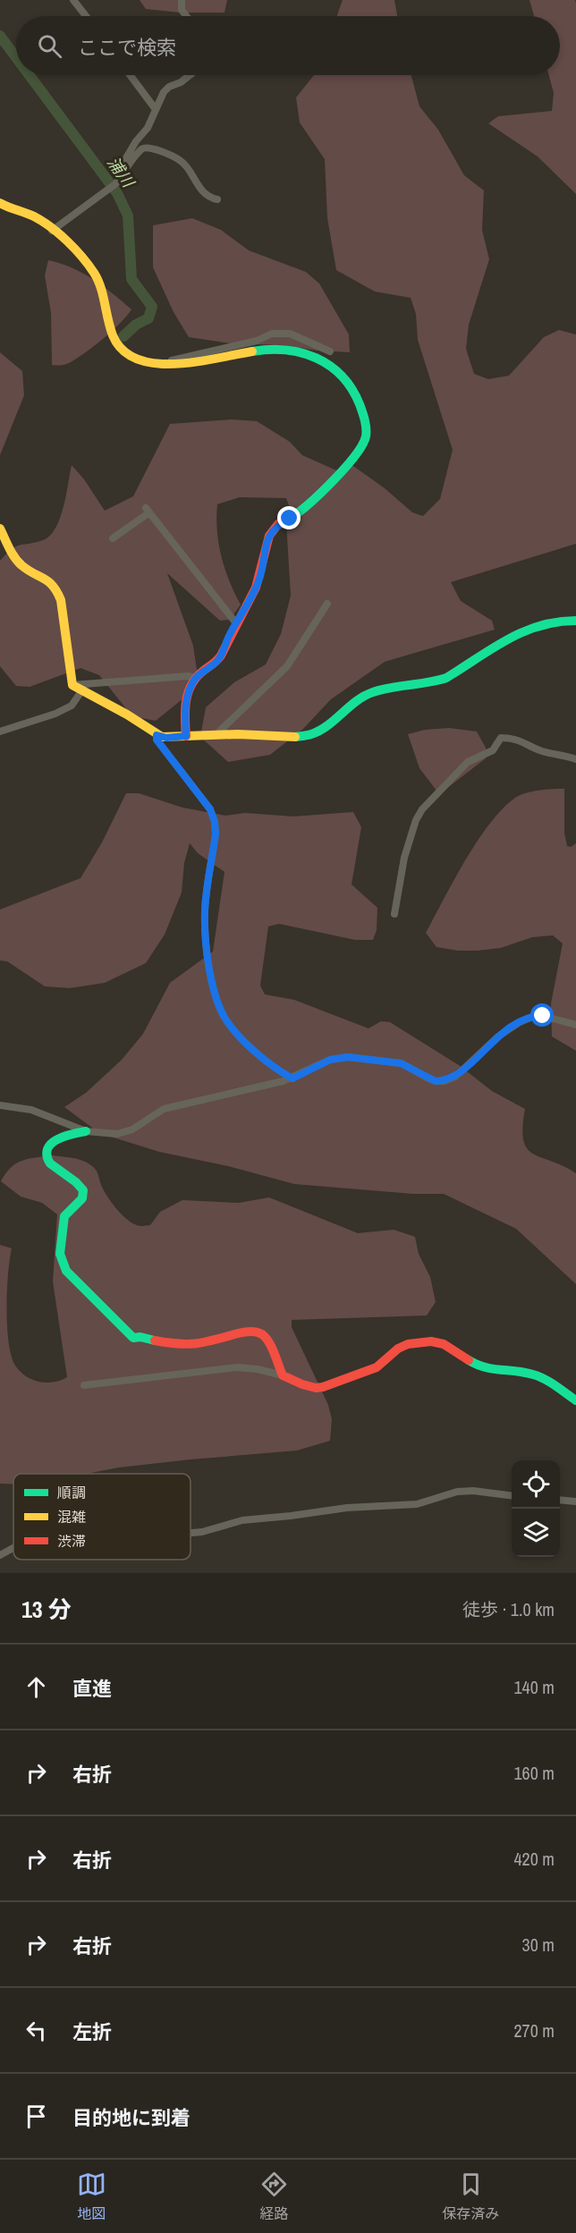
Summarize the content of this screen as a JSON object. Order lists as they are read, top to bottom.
{
  "water": ["浦川"],
  "legend": ["順調", "混雑", "渋滞"],
  "page": {
    "search": "ここで検索",
    "heading": ["13 分", "徒歩 · 1.0 km"],
    "list": [
      ["直進", "140 m"],
      ["右折", "160 m"],
      ["右折", "420 m"],
      ["右折", "30 m"],
      ["左折", "270 m"],
      "目的地に到着"
    ],
    "nav": ["地図", "経路", "保存済み"]
  }
}
